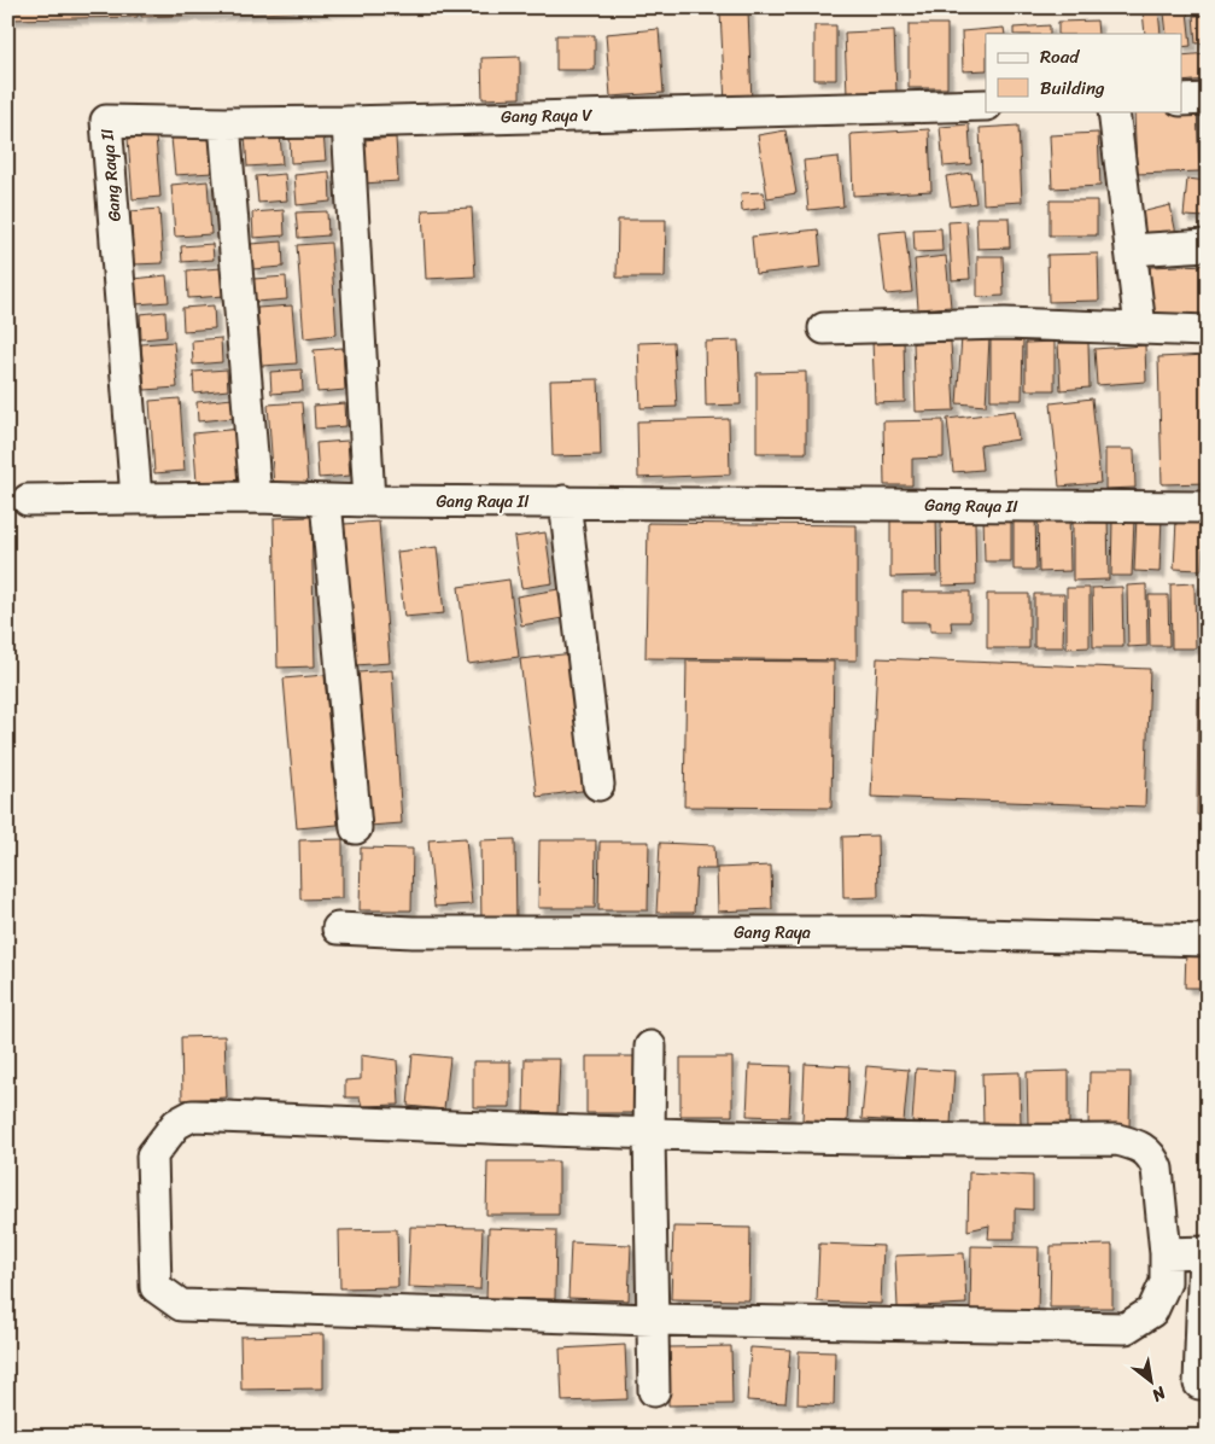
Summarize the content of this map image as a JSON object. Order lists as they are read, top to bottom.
{
  "streets": {
    "street": ["Gang Raya V", "Gang Raya II", "Gang Raya"]
  },
  "crossings": [
    ["Gang Raya V", "Gang Raya II"]
  ],
  "legend": ["Road", "Building"],
  "north": "bottom right"
}
